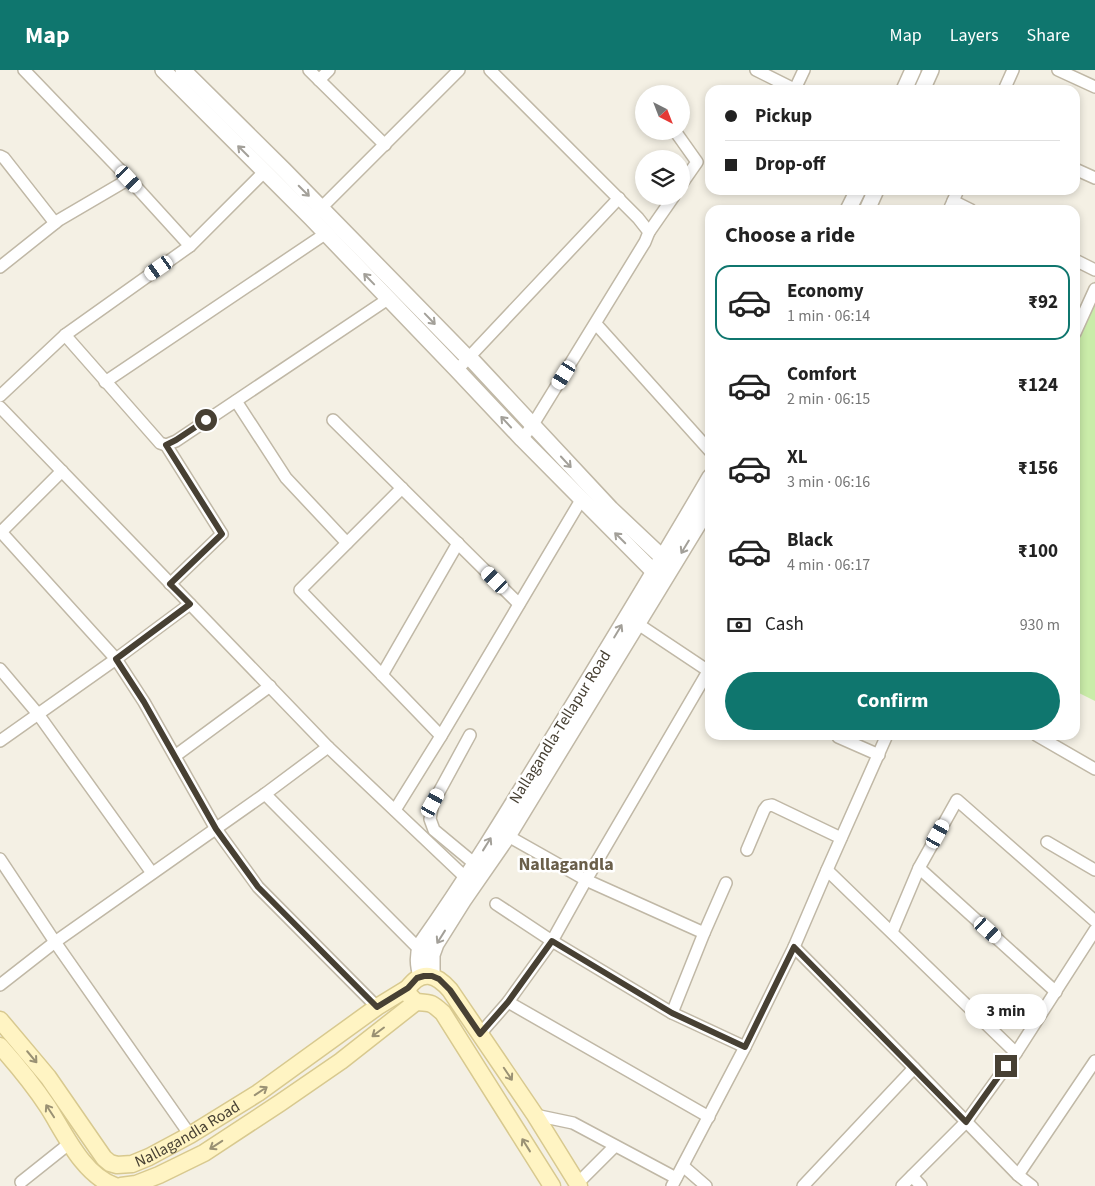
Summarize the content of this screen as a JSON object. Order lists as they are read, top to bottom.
{
  "streets": {
    "main road": ["Nallagandla Road"],
    "street": ["Nallagandla-Tellapur Road"]
  },
  "districts": ["Nallagandla"],
  "north": "bottom right",
  "page": {
    "header": "Map",
    "nav": ["Map", "Layers", "Share"],
    "banner": ["Pickup", "Drop-off"],
    "heading": "Choose a ride",
    "list": [
      {
        "name": "Economy",
        "note": "1 min · 06:14",
        "value": "₹92"
      },
      {
        "name": "Comfort",
        "note": "2 min · 06:15",
        "value": "₹124"
      },
      {
        "name": "XL",
        "note": "3 min · 06:16",
        "value": "₹156"
      },
      {
        "name": "Black",
        "note": "4 min · 06:17",
        "value": "₹100"
      }
    ],
    "pay": ["Cash", "930 m"],
    "buttons": "Confirm",
    "bubble": "3 min"
  }
}
